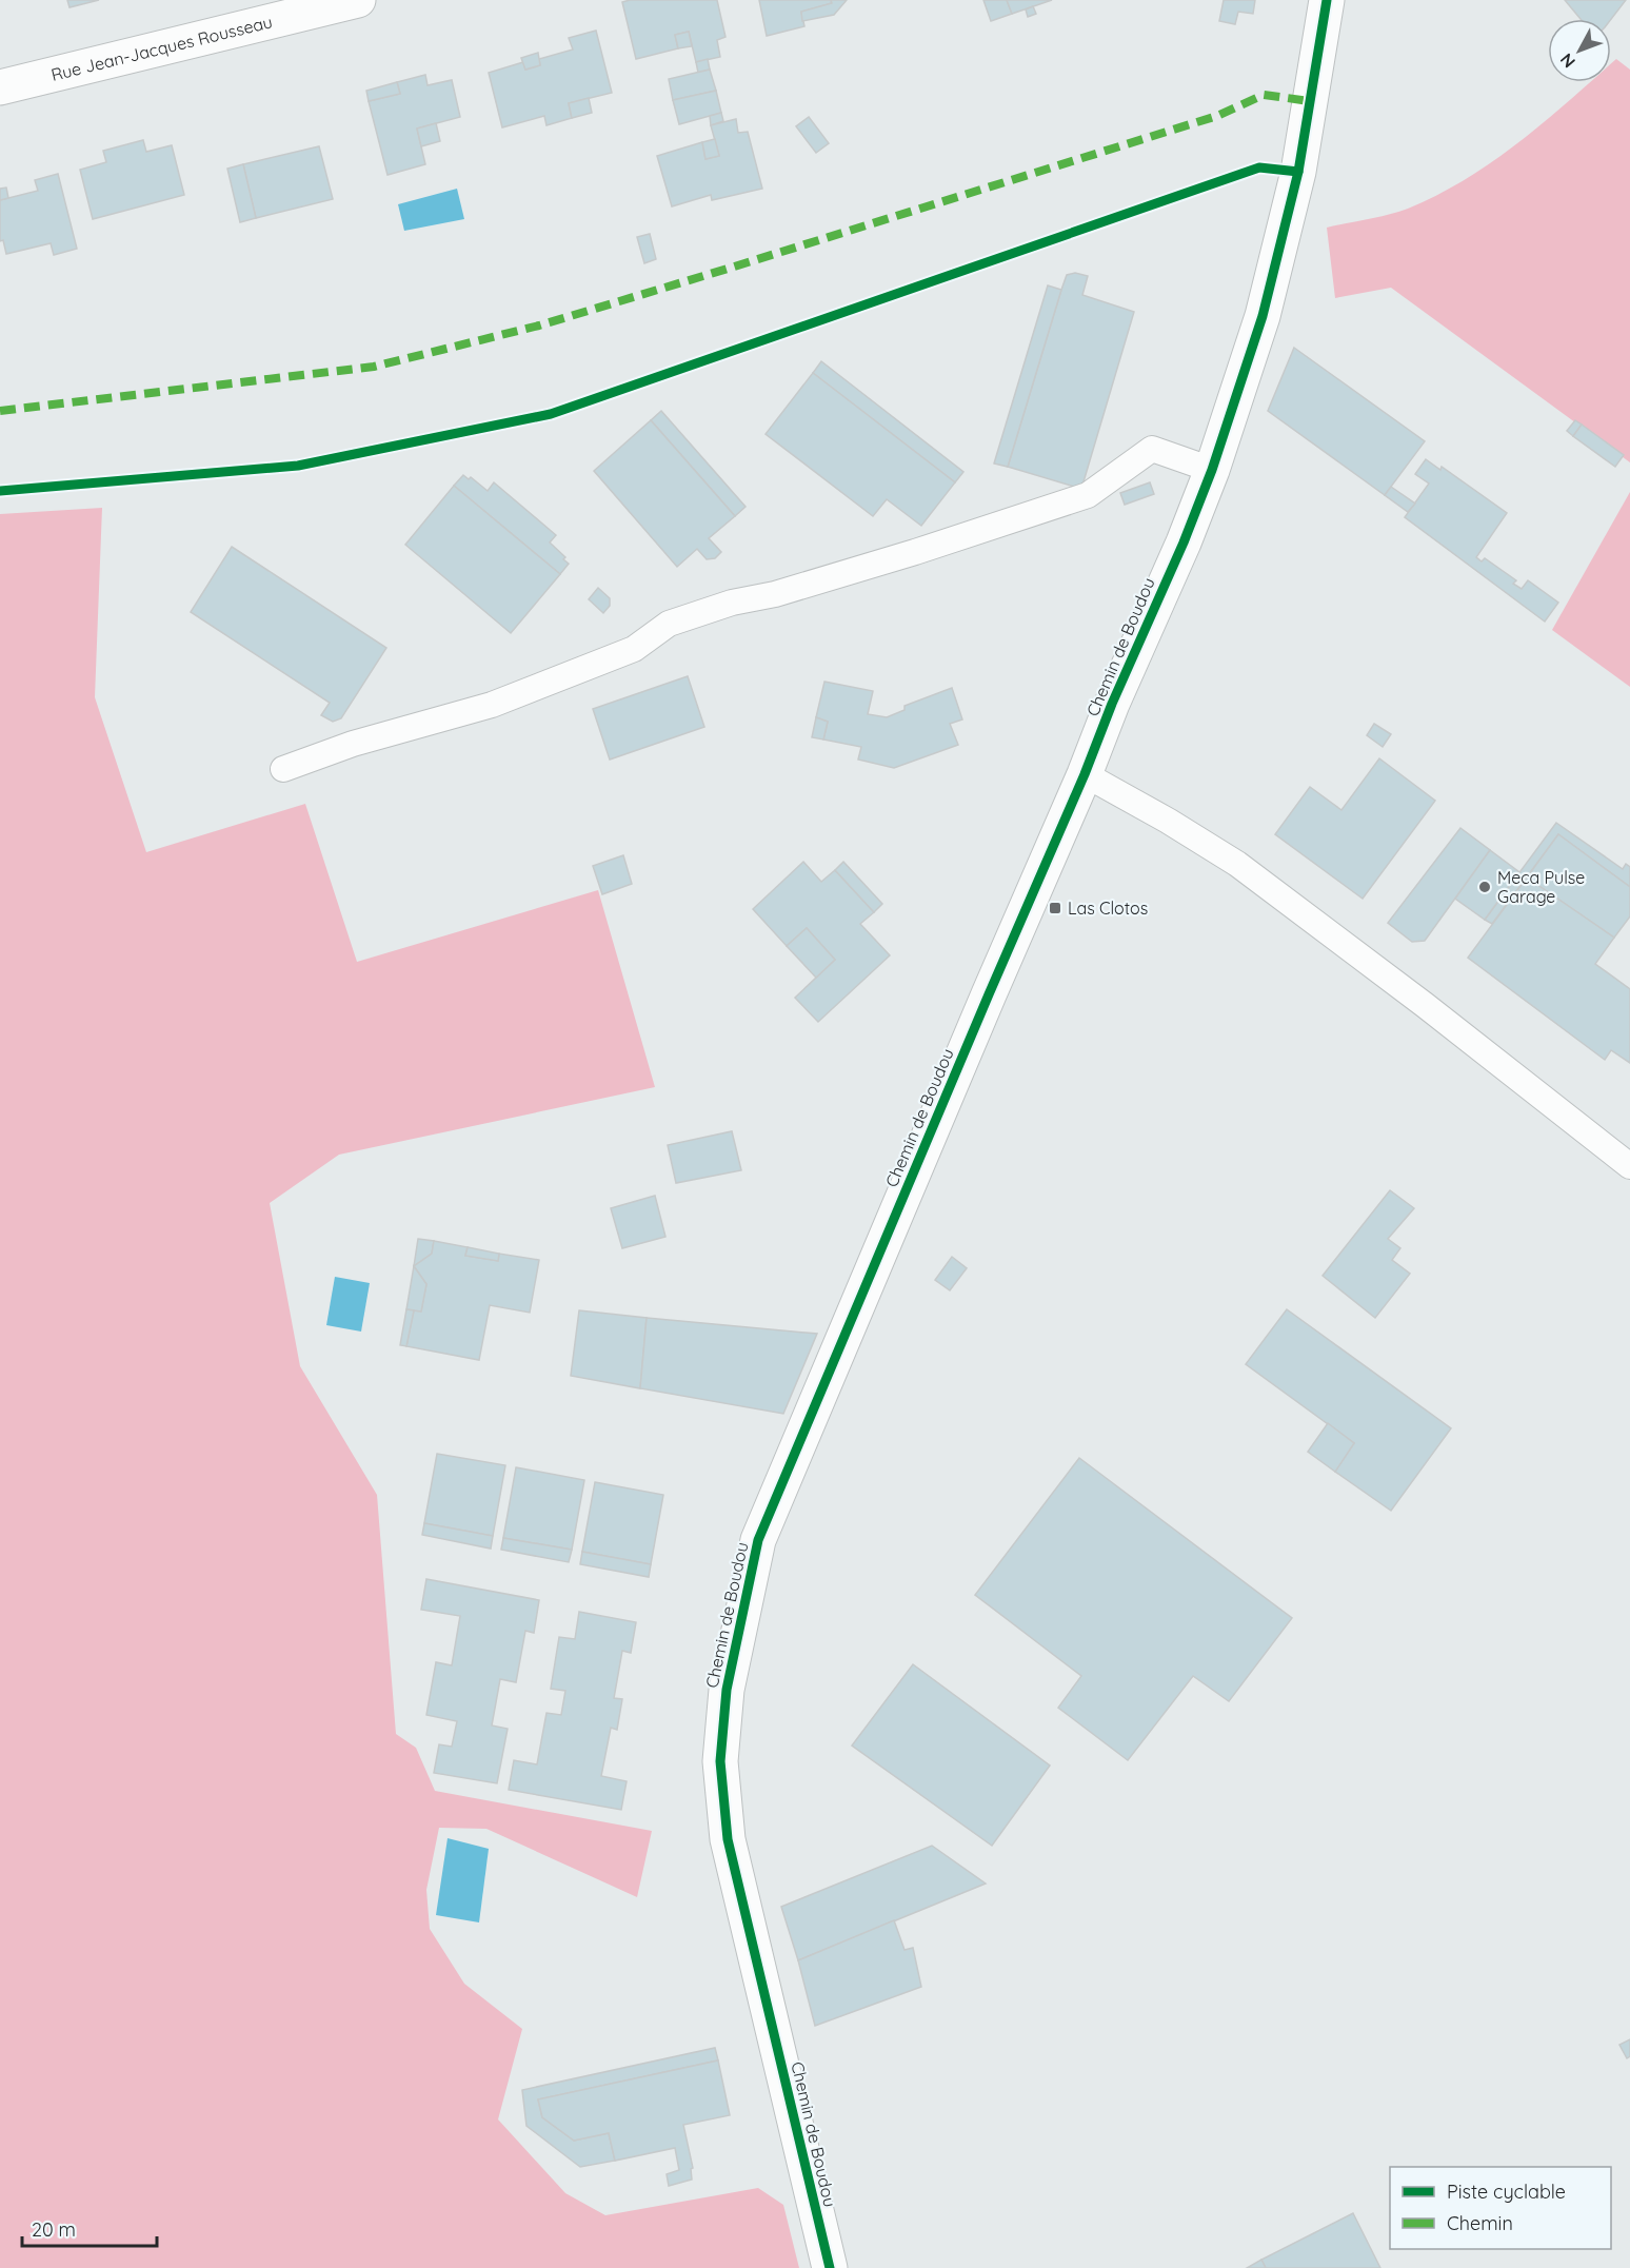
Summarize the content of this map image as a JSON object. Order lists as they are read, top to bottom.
{
  "streets": {
    "street": ["Rue Jean-Jacques Rousseau", "Chemin de Boudou"]
  },
  "places": {
    "other": ["Meca Pulse Garage"],
    "transit": ["Las Clotos"]
  },
  "legend": ["Piste cyclable", "Chemin"],
  "scale_bar": "20 m",
  "north": "bottom left"
}
